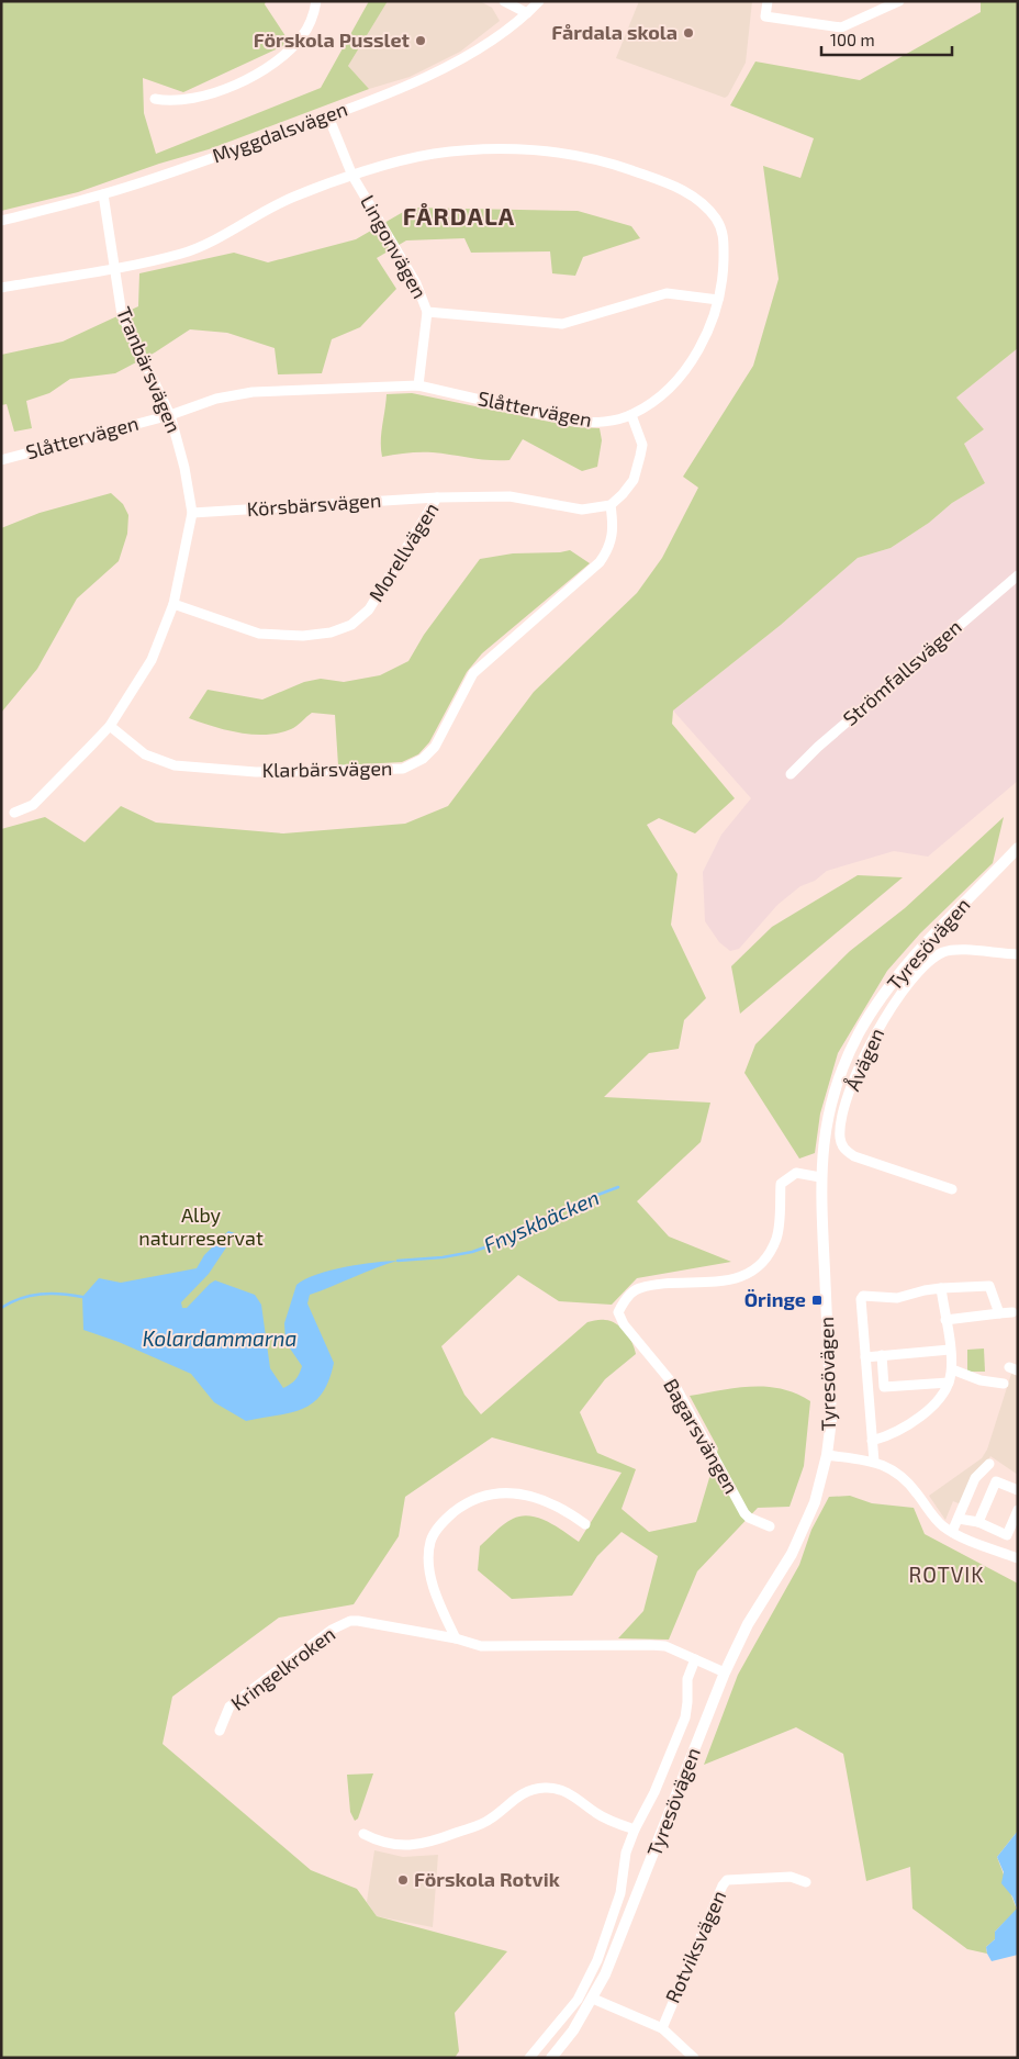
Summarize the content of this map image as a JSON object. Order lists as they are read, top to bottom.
{
  "streets": {
    "main road": ["Tyresövägen"],
    "street": [
      "Myggdalsvägen",
      "Lingonvägen",
      "Tranbärsvägen",
      "Slåttervägen",
      "Körsbärsvägen",
      "Morellvägen",
      "Strömfallsvägen",
      "Klarbärsvägen",
      "Åvägen",
      "Bagarsvängen",
      "Kringelkroken",
      "Rotviksvägen"
    ]
  },
  "crossings": [
    ["Myggdalsvägen", "Lingonvägen"],
    ["Myggdalsvägen", "Tranbärsvägen"],
    ["Lingonvägen", "Slåttervägen"],
    ["Tranbärsvägen", "Slåttervägen"],
    ["Tranbärsvägen", "Körsbärsvägen"],
    ["Tranbärsvägen", "Morellvägen"],
    ["Tranbärsvägen", "Klarbärsvägen"],
    ["Körsbärsvägen", "Morellvägen"],
    ["Morellvägen", "Klarbärsvägen"],
    ["Tyresövägen", "Bagarsvängen"],
    ["Tyresövägen", "Kringelkroken"]
  ],
  "districts": ["FÅRDALA", "ROTVIK"],
  "water": ["Fnyskbäcken", "Kolardammarna"],
  "parks": ["Alby naturreservat"],
  "places": {
    "other": ["Fårdala skola", "Förskola Pusslet", "Förskola Rotvik"],
    "transit": ["Öringe"]
  },
  "scale_bar": "100 m"
}
